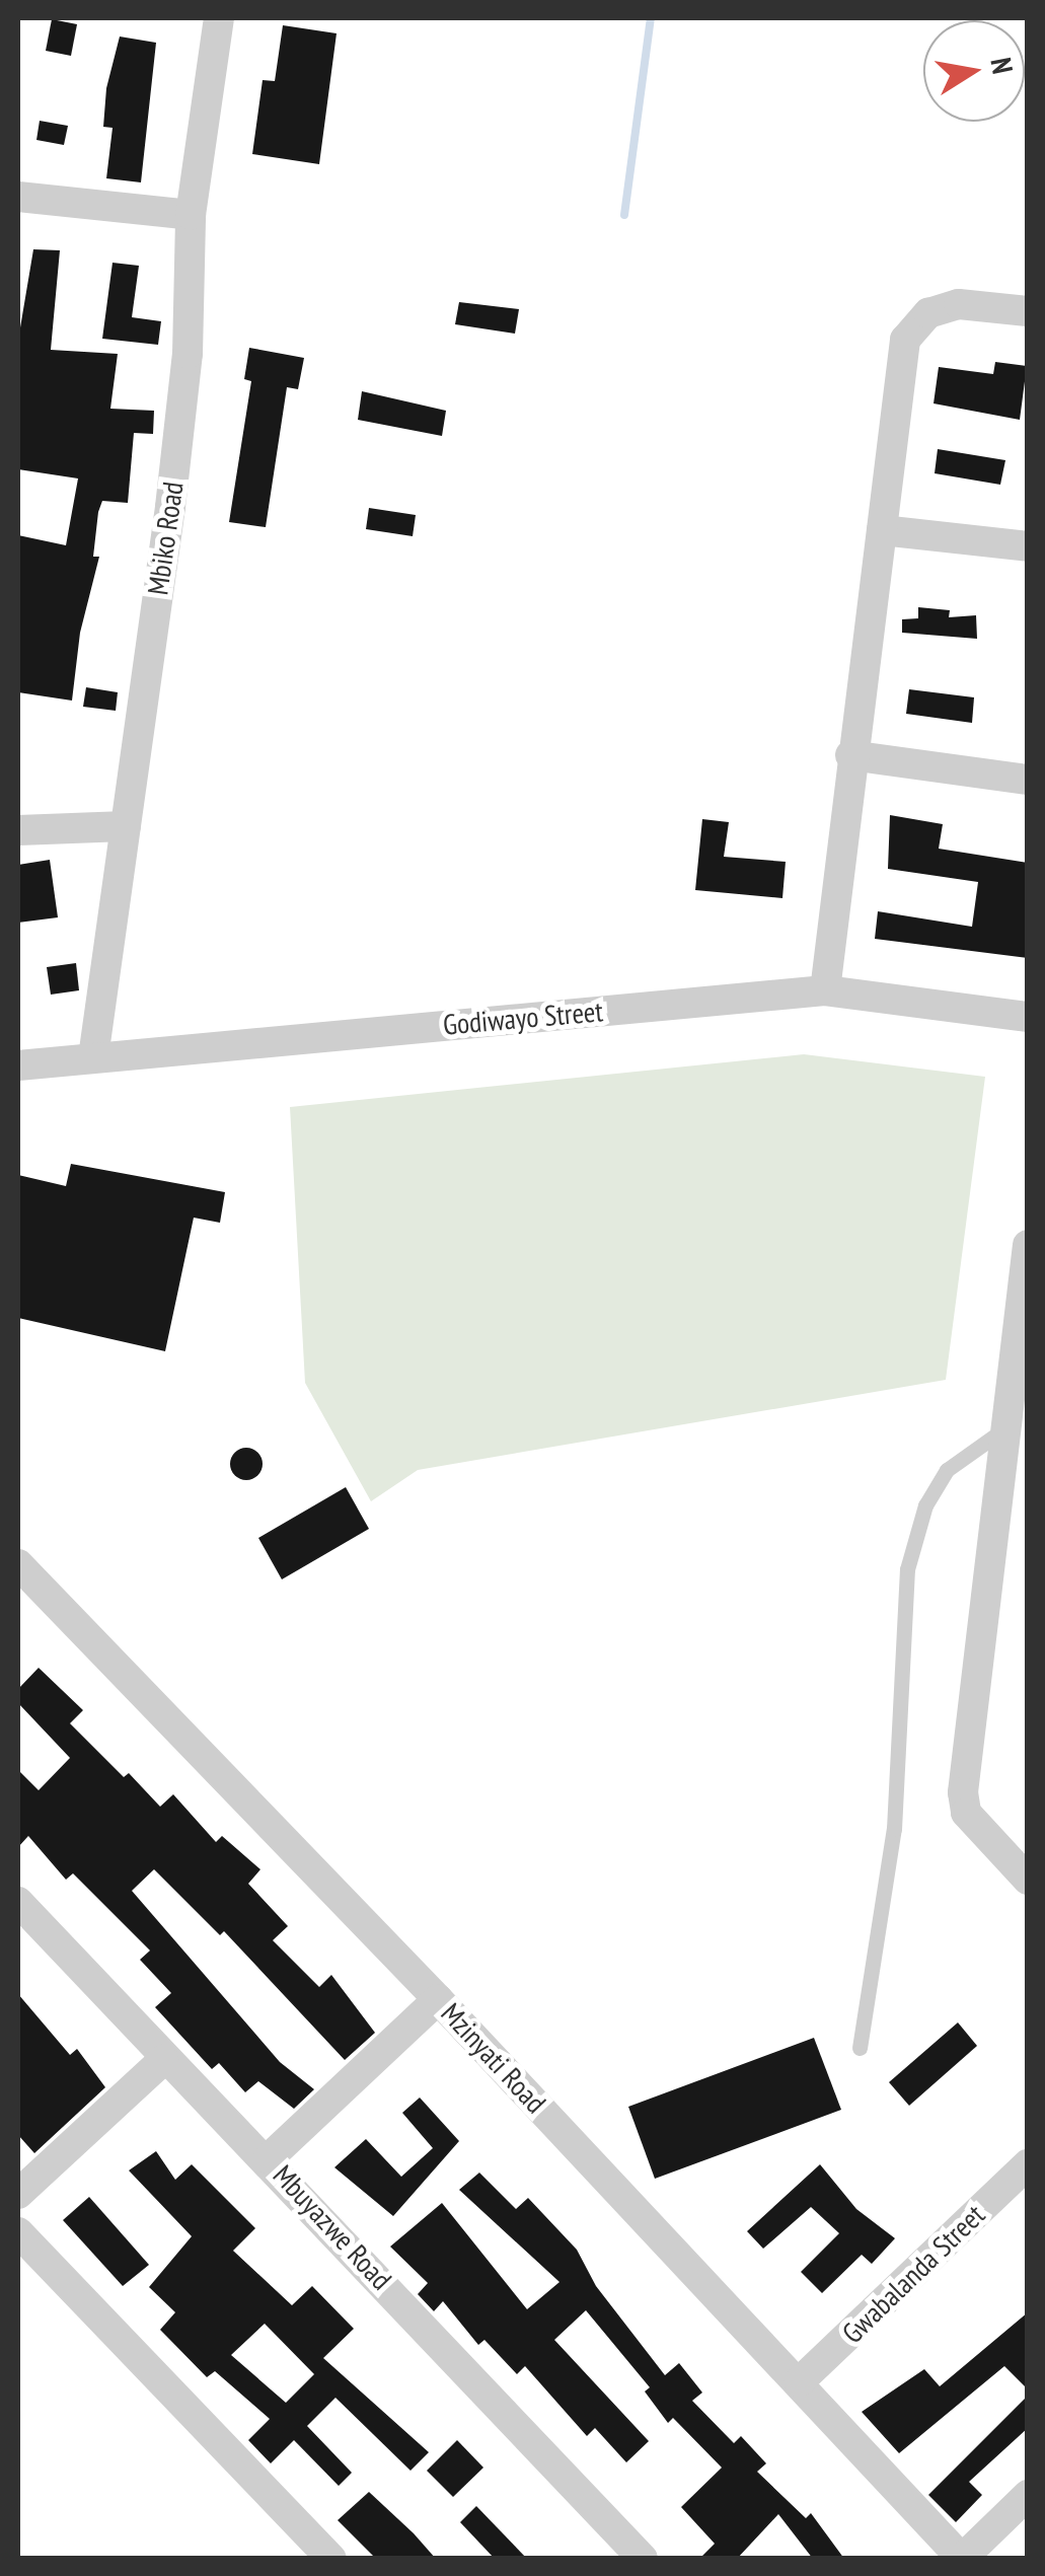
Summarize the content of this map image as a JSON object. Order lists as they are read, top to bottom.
{
  "streets": {
    "street": [
      "Mbiko Road",
      "Godiwayo Street",
      "Mzinyati Road",
      "Mbuyazwe Road",
      "Gwabalanda Street"
    ]
  },
  "crossings": [
    ["Mbiko Road", "Godiwayo Street"],
    ["Mzinyati Road", "Gwabalanda Street"]
  ],
  "north": "right"
}
